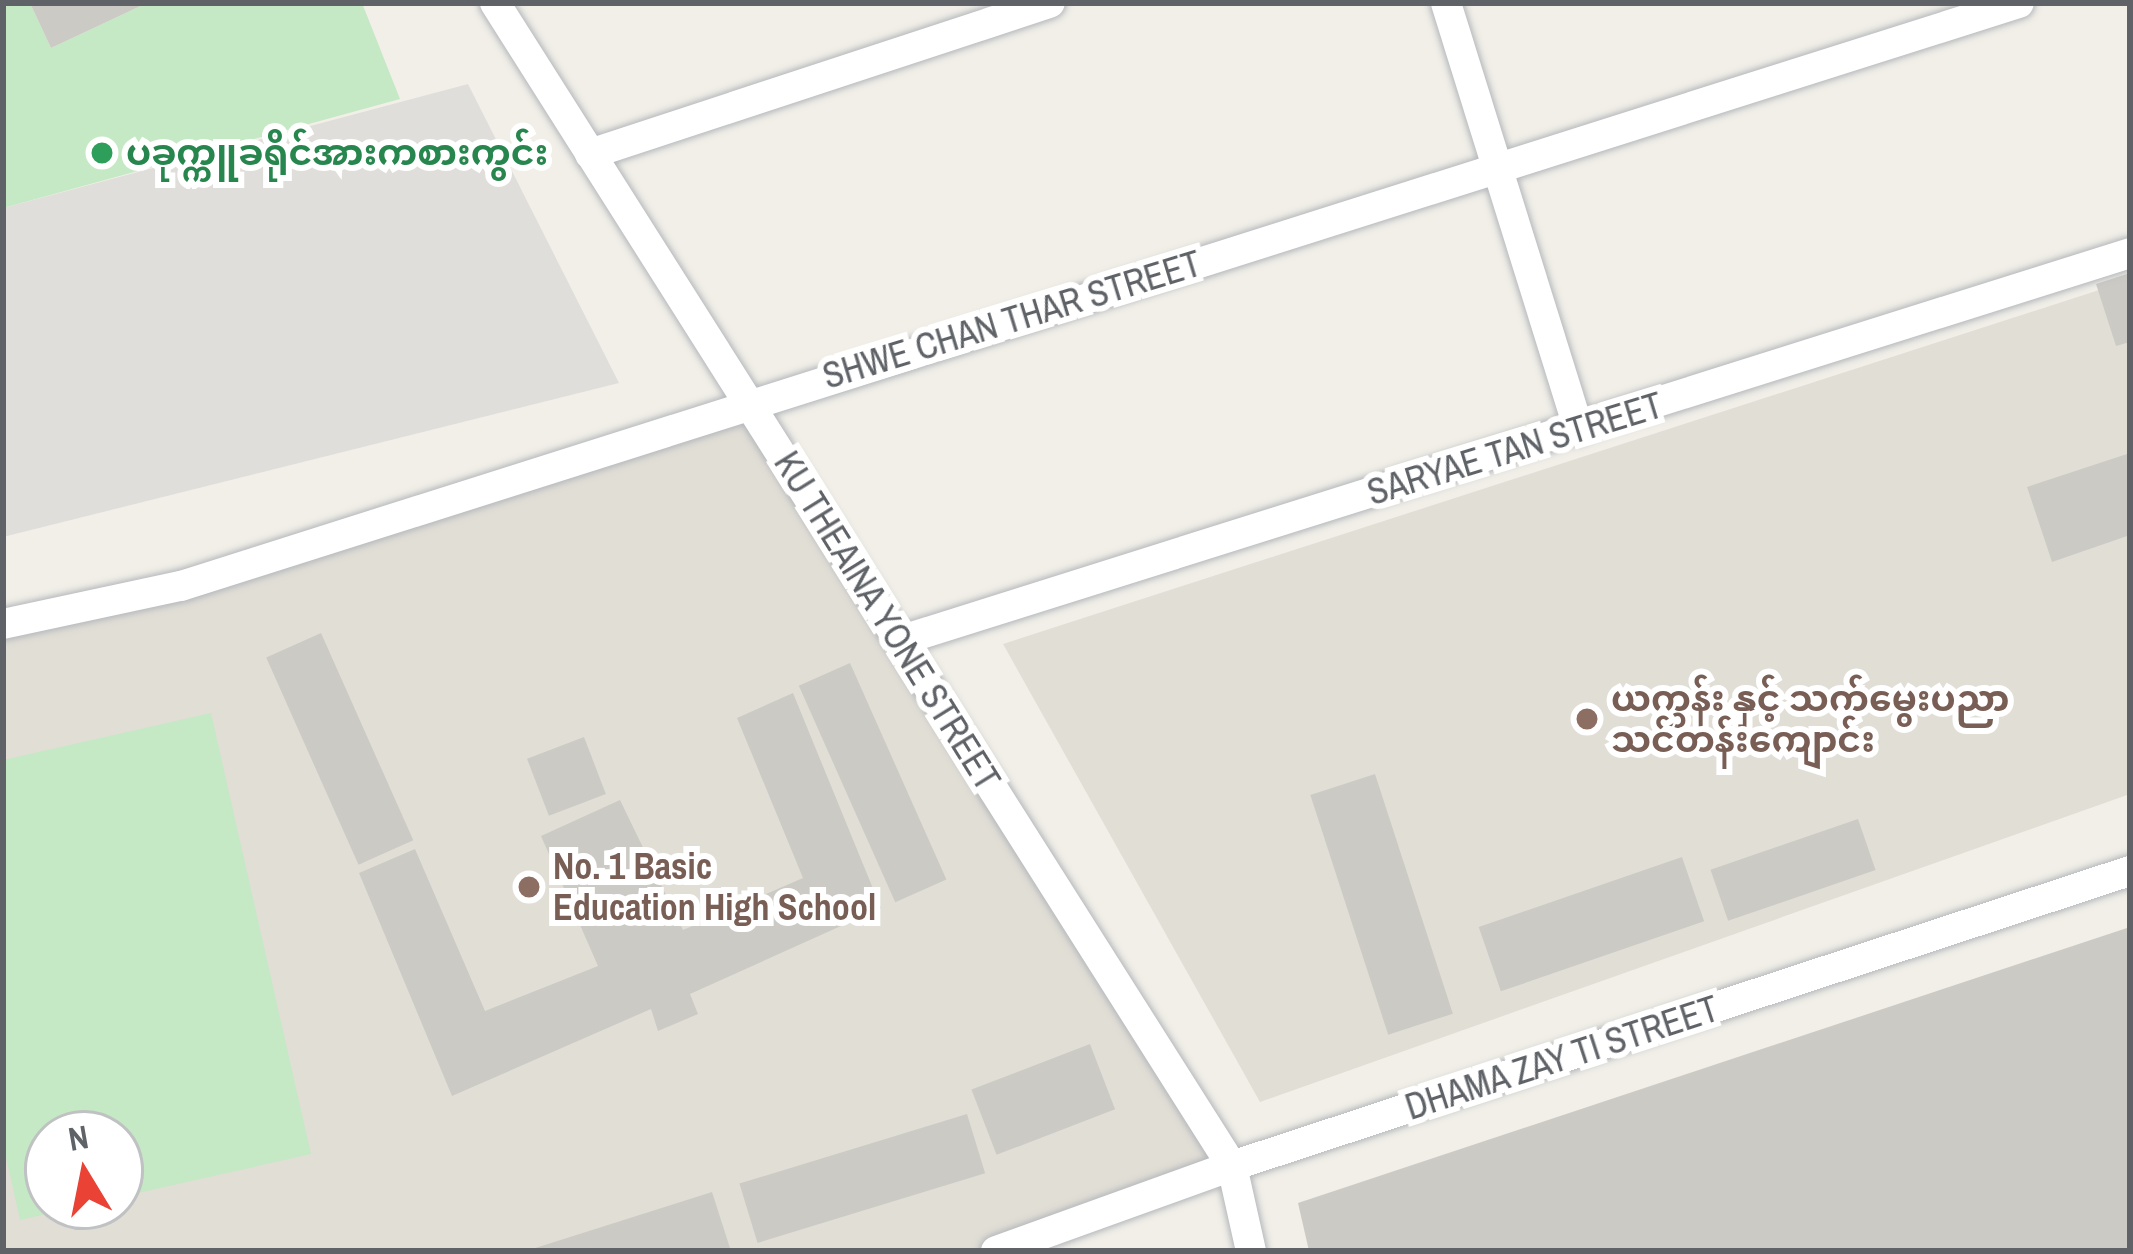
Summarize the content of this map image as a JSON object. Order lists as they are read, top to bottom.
{
  "streets": {
    "street": [
      "SHWE CHAN THAR STREET",
      "SARYAE TAN STREET",
      "KU THEAINA YONE STREET",
      "DHAMA ZAY TI STREET"
    ]
  },
  "crossings": [
    ["SHWE CHAN THAR STREET", "KU THEAINA YONE STREET"],
    ["SARYAE TAN STREET", "KU THEAINA YONE STREET"],
    ["KU THEAINA YONE STREET", "DHAMA ZAY TI STREET"]
  ],
  "places": ["ပခုက္ကူခရိုင်အားကစားကွင်း", "ယက္ကန်း နှင့် သက်မွေးပညာ သင်တန်းကျောင်း", "No. 1 Basic Education High School"],
  "north": "top"
}
